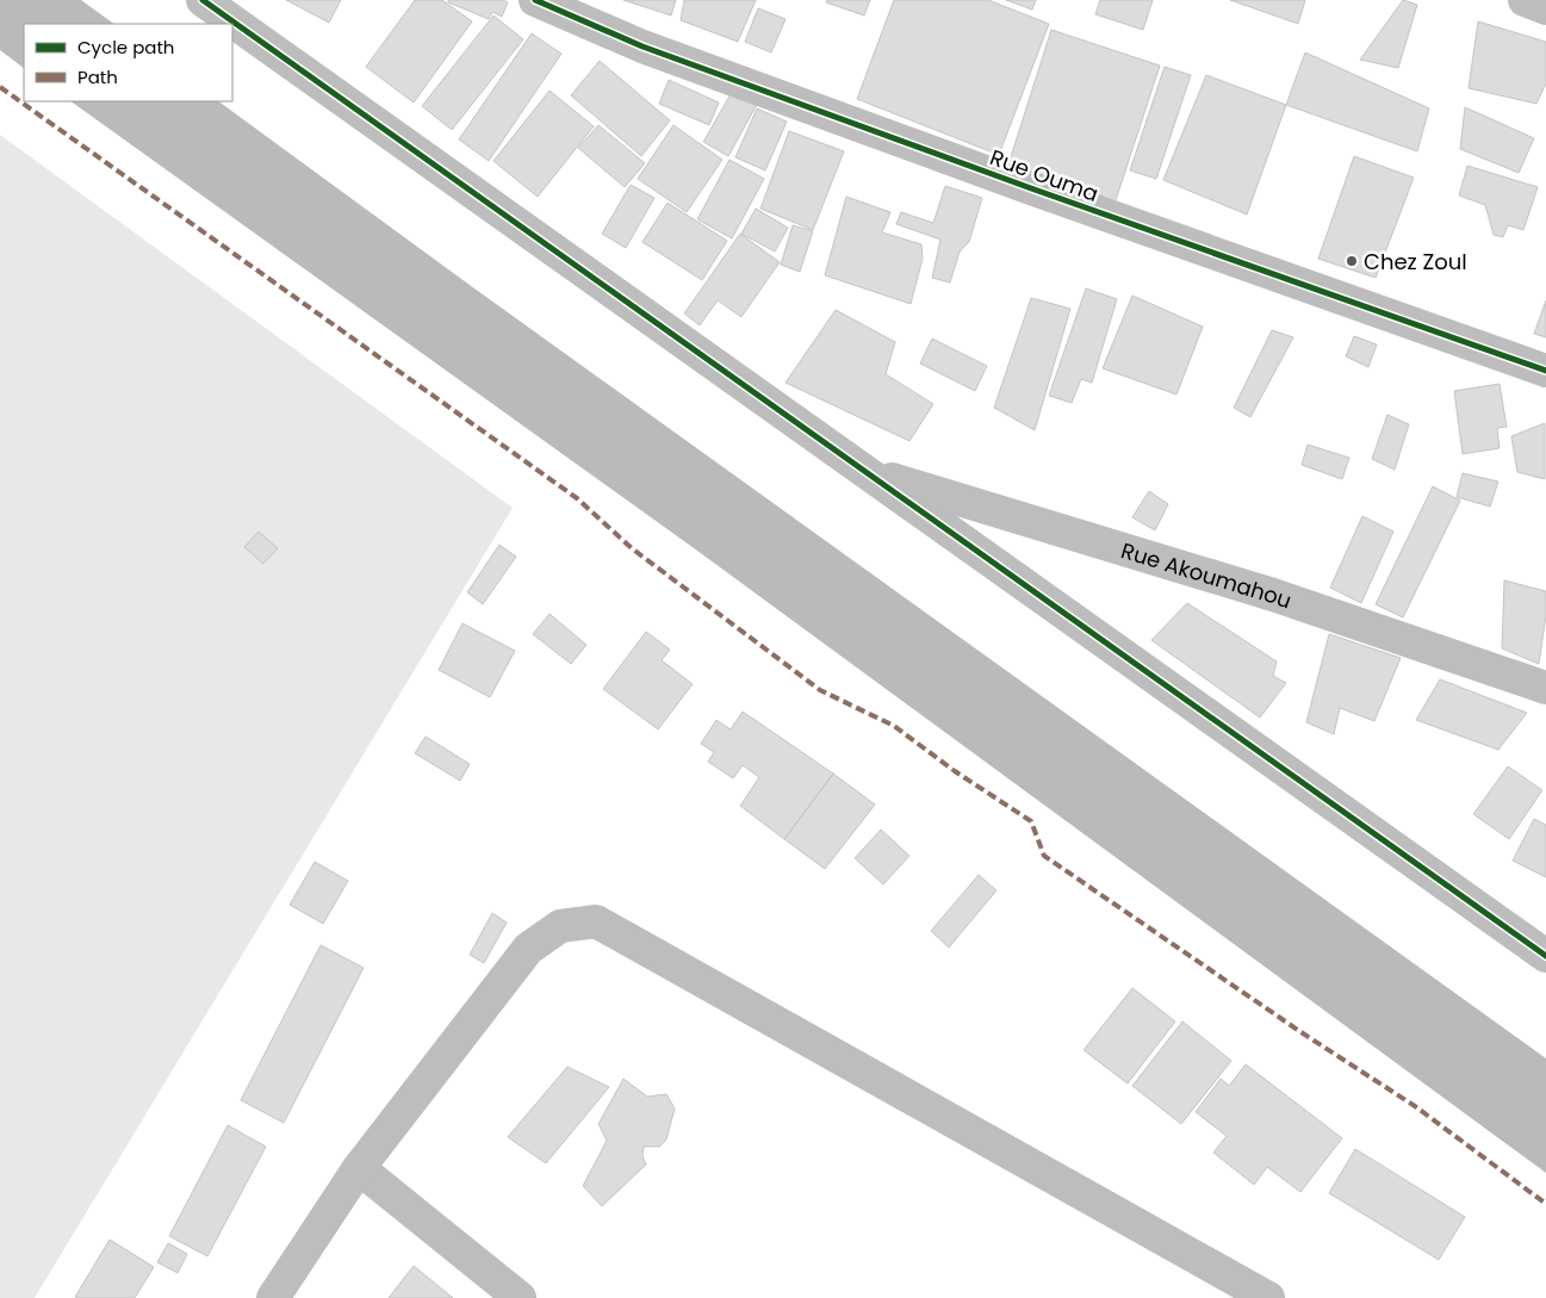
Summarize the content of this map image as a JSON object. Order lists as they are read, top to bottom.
{
  "streets": {
    "street": ["Rue Ouma", "Rue Akoumahou"]
  },
  "places": ["Chez Zoul"],
  "legend": ["Cycle path", "Path"]
}
